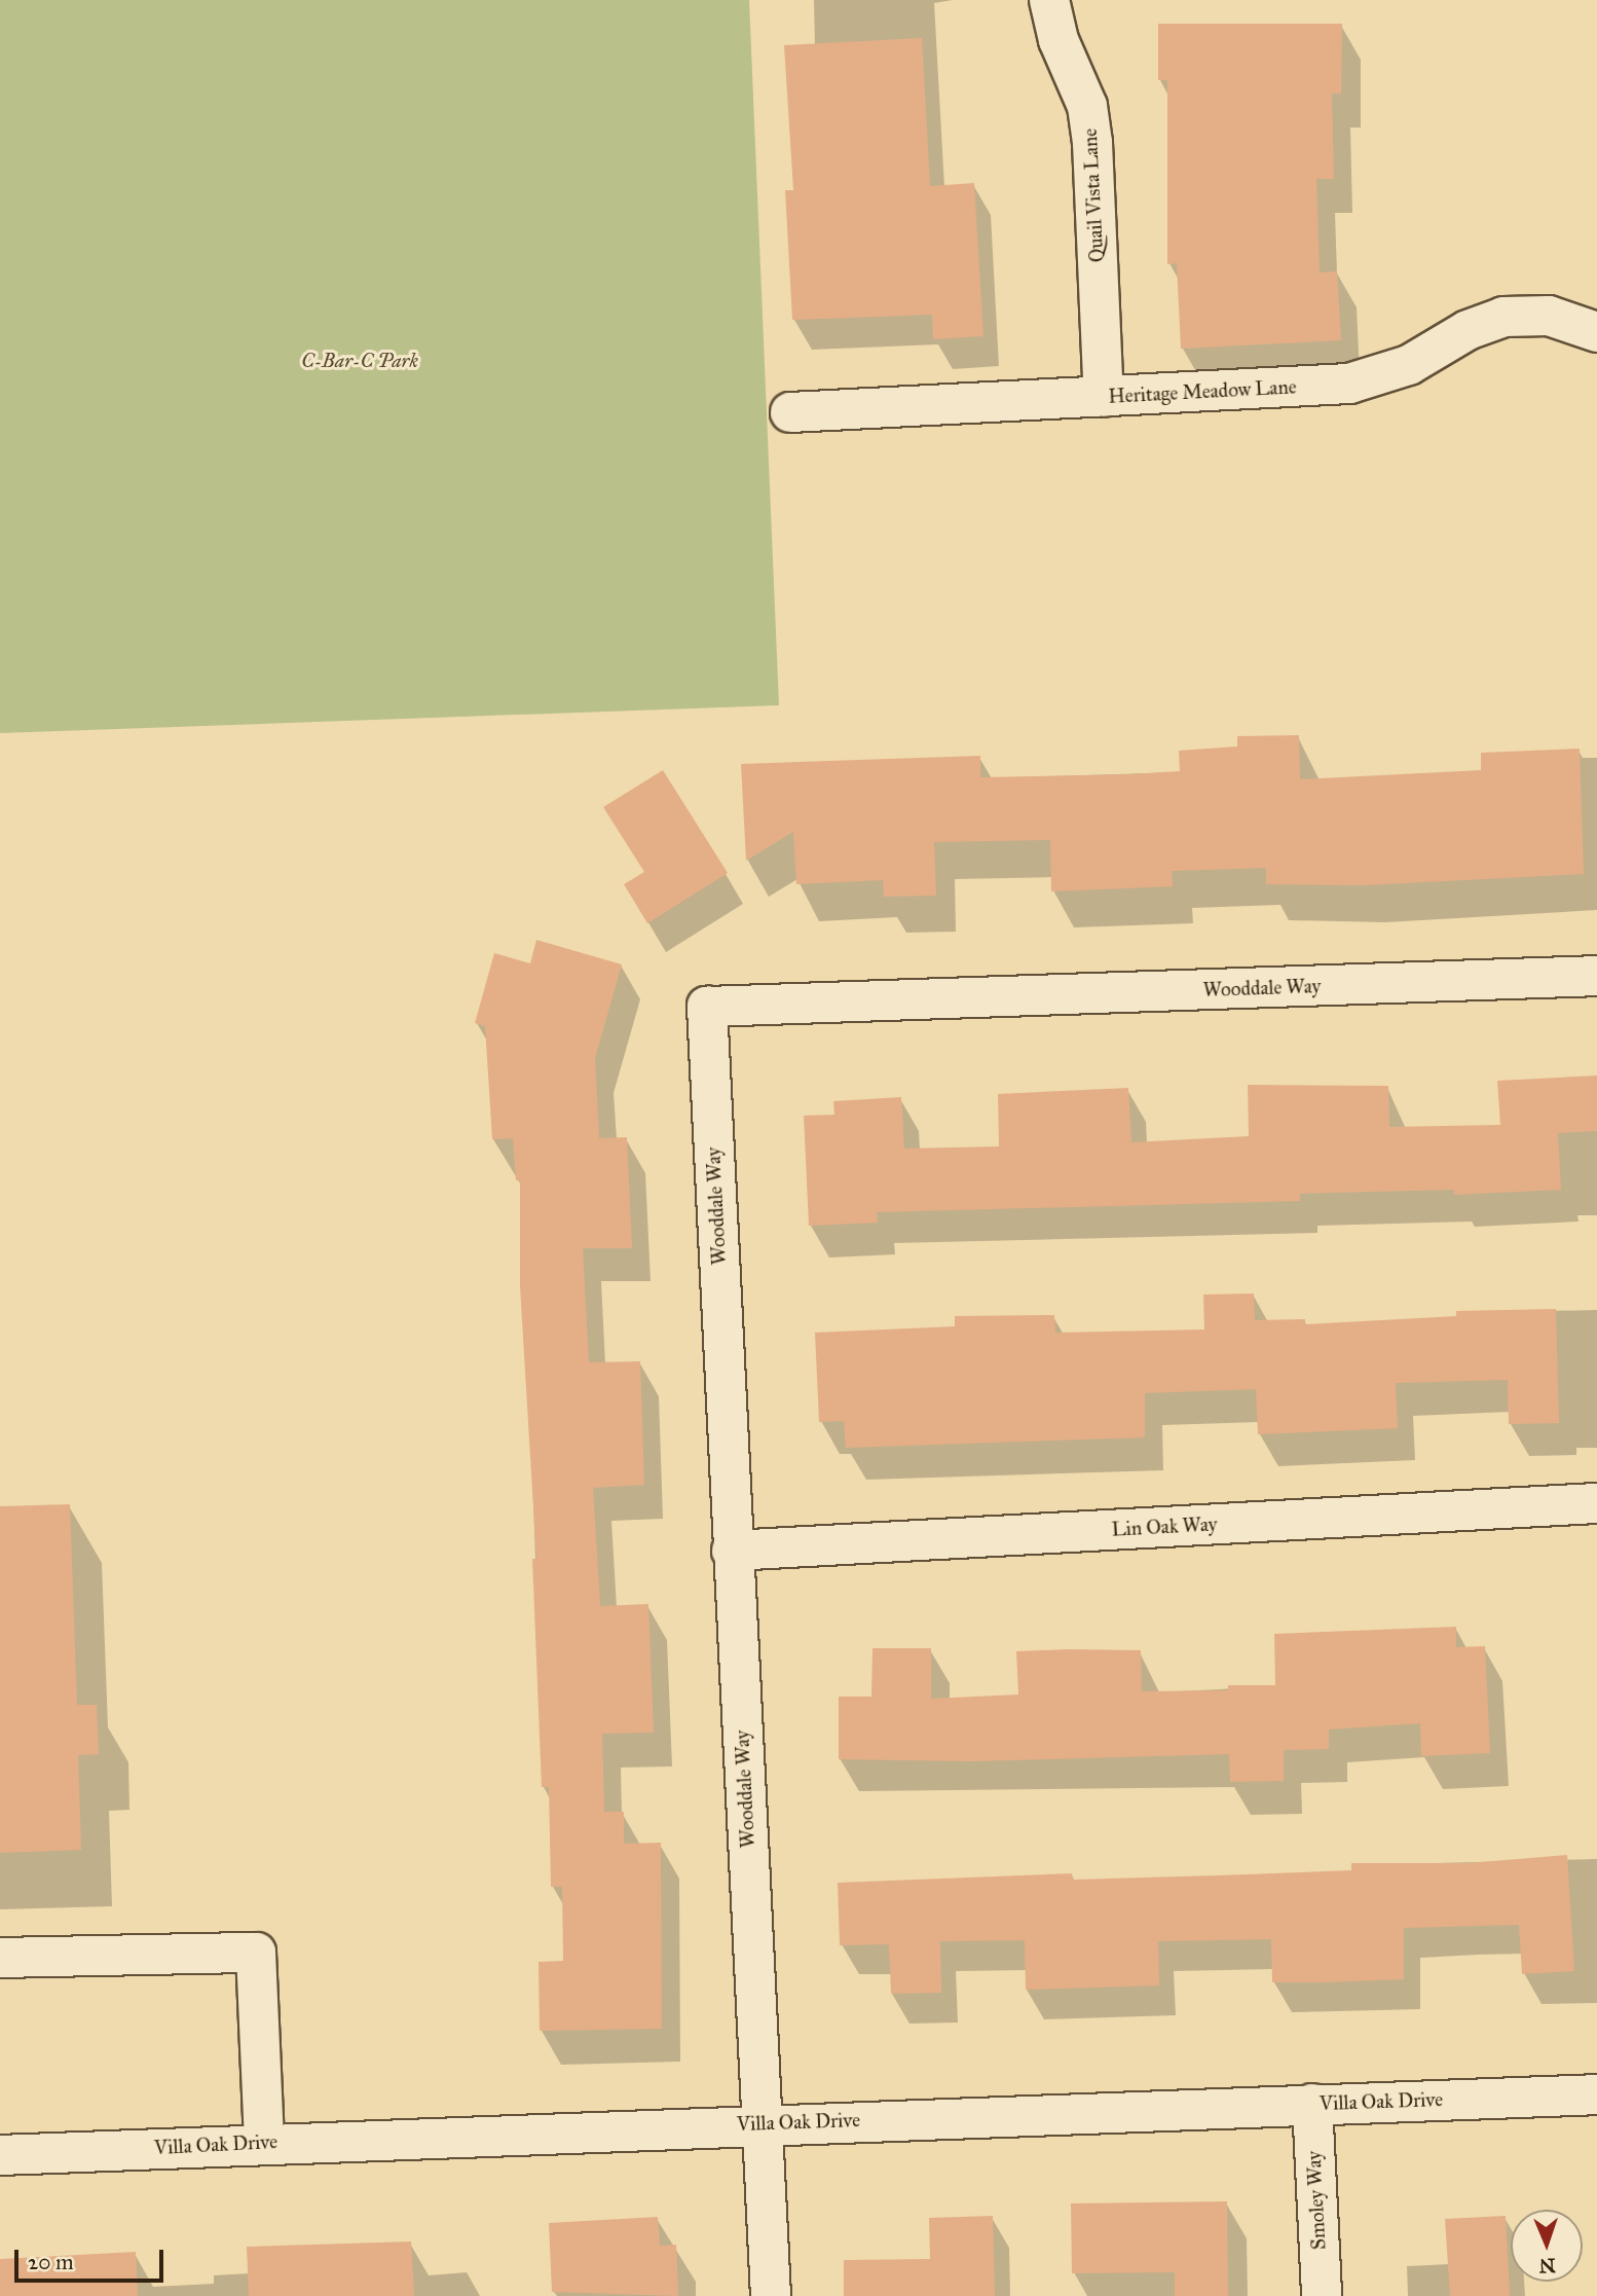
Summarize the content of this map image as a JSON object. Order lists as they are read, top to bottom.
{
  "streets": {
    "street": [
      "Quail Vista Lane",
      "Heritage Meadow Lane",
      "Wooddale Way",
      "Lin Oak Way",
      "Villa Oak Drive",
      "Smoley Way"
    ]
  },
  "crossings": [
    ["Quail Vista Lane", "Heritage Meadow Lane"],
    ["Wooddale Way", "Lin Oak Way"],
    ["Wooddale Way", "Villa Oak Drive"],
    ["Villa Oak Drive", "Smoley Way"]
  ],
  "parks": ["C-Bar-C Park"],
  "scale_bar": "20 m",
  "north": "bottom"
}
